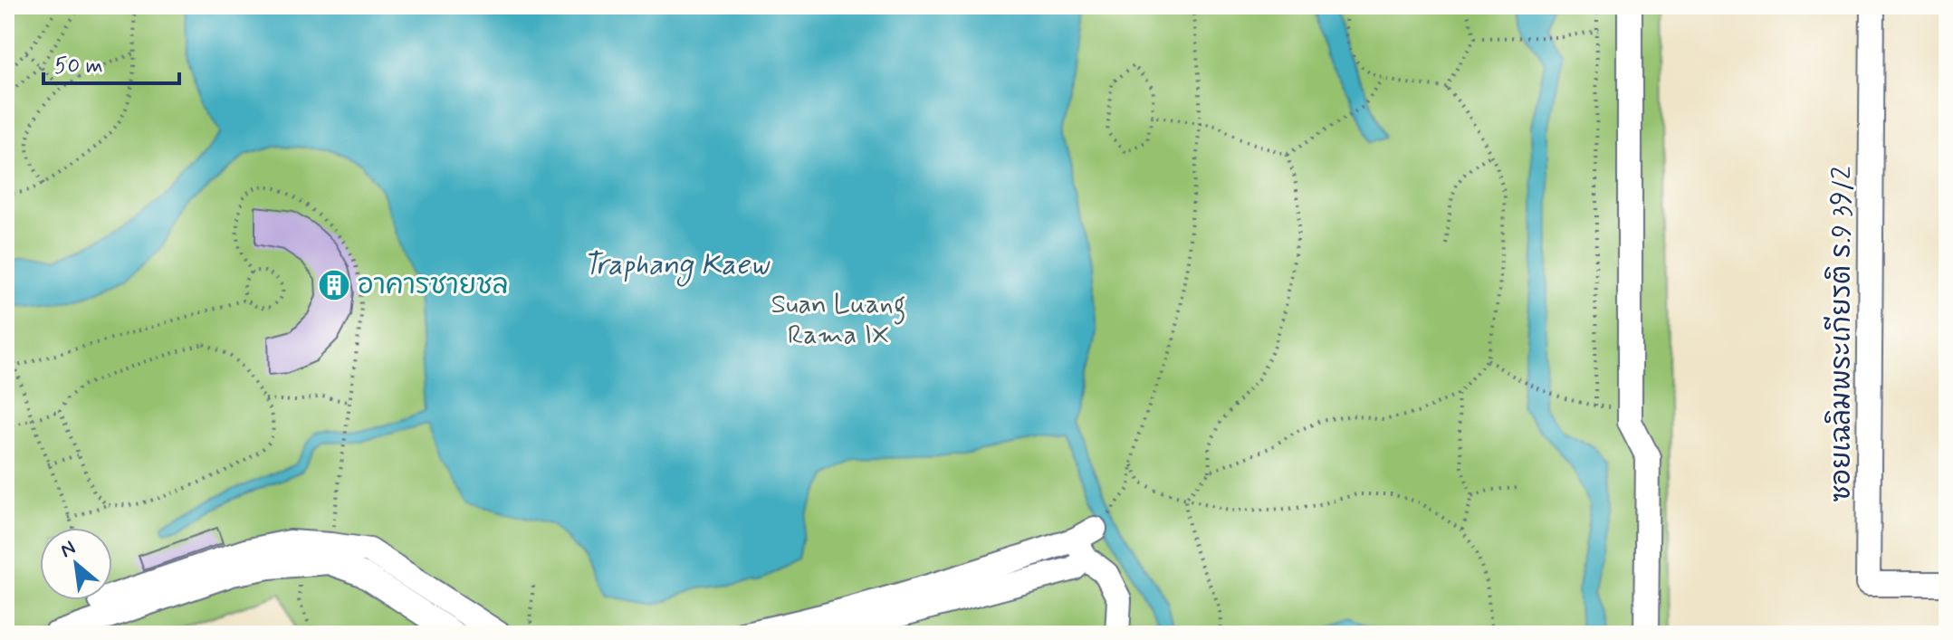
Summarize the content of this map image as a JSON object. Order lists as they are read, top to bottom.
{
  "streets": {
    "street": ["ซอยเฉลิมพระเกียรติ ร.9 39/2"]
  },
  "water": ["Traphang Kaew"],
  "parks": ["Suan Luang Rama IX"],
  "places": {
    "building": ["อาคารชายชล"]
  },
  "scale_bar": "50 m",
  "north": "top left"
}
